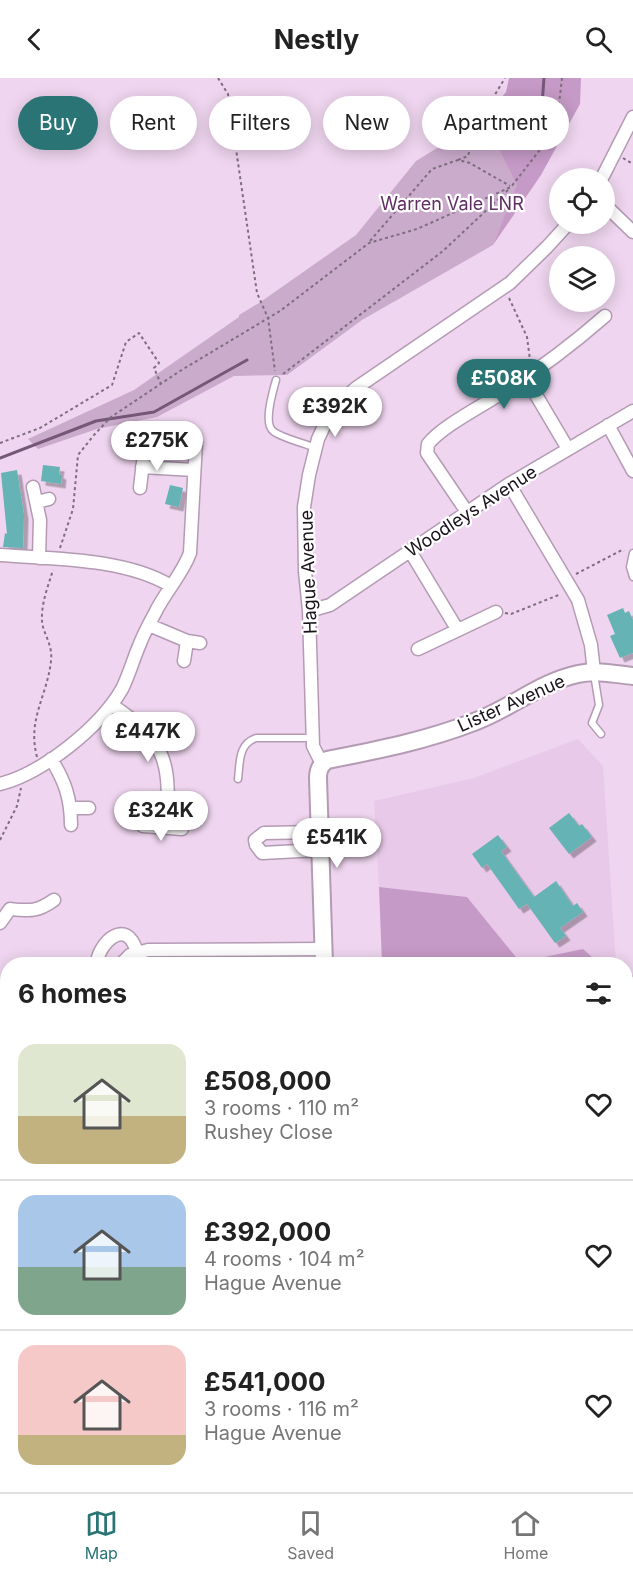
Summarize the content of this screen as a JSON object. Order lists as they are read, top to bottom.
{
  "streets": {
    "street": ["Woodleys Avenue", "Hague Avenue", "Lister Avenue"]
  },
  "crossings": [
    ["Woodleys Avenue", "Hague Avenue"],
    ["Hague Avenue", "Lister Avenue"]
  ],
  "parks": ["Warren Vale LNR"],
  "page": {
    "header": "Nestly",
    "chip": [
      "Buy",
      "Rent",
      "Filters",
      "New",
      "Apartment"
    ],
    "price": [
      "£508K",
      "£392K",
      "£275K",
      "£447K",
      "£324K",
      "£541K"
    ],
    "heading": "6 homes",
    "list": [
      {
        "name": "£508,000",
        "note": "3 rooms · 110 m² · Rushey Close"
      },
      {
        "name": "£392,000",
        "note": "4 rooms · 104 m² · Hague Avenue"
      },
      {
        "name": "£541,000",
        "note": "3 rooms · 116 m² · Hague Avenue"
      }
    ],
    "tabs": ["Map", "Saved", "Home"]
  }
}
